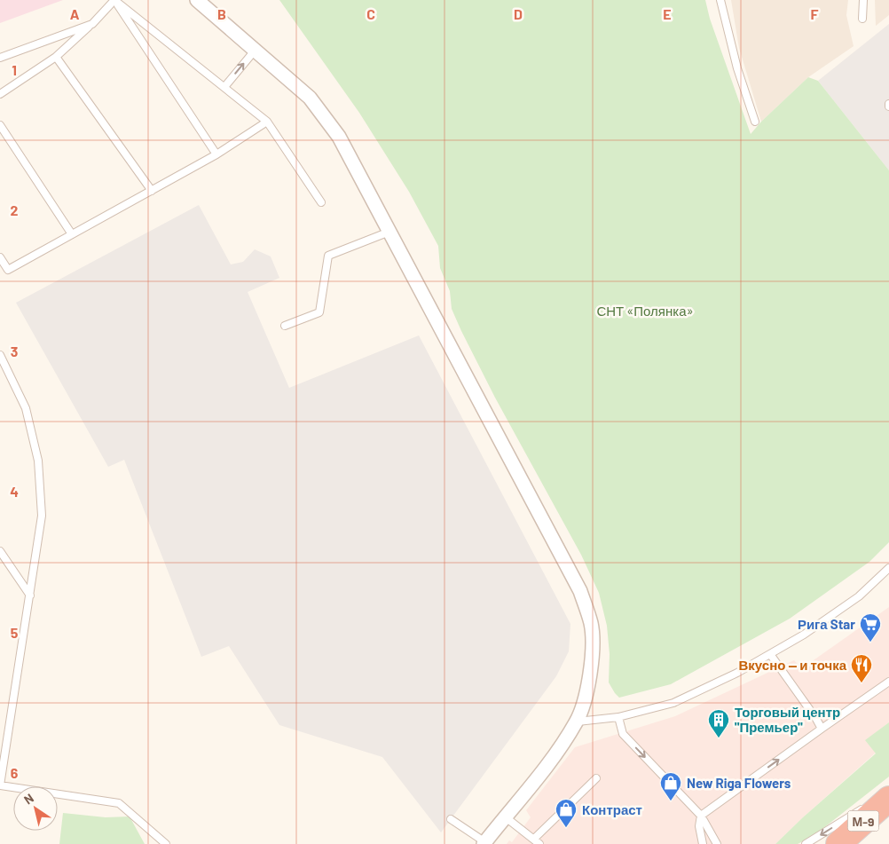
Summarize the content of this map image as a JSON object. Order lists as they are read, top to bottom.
{
  "streets": {
    "highway": ["М-9"]
  },
  "parks": ["СНТ «Полянка»"],
  "places": {
    "supermarket": ["Рига Star"],
    "restaurant": ["Вкусно — и точка"],
    "building": ["Торговый центр \"Премьер\""],
    "shop": ["New Riga Flowers", "Контраст"]
  },
  "north": "top left",
  "grid": {
    "columns": [
      "A",
      "B",
      "C",
      "D",
      "E",
      "F"
    ],
    "rows": [
      "1",
      "2",
      "3",
      "4",
      "5",
      "6"
    ]
  }
}
